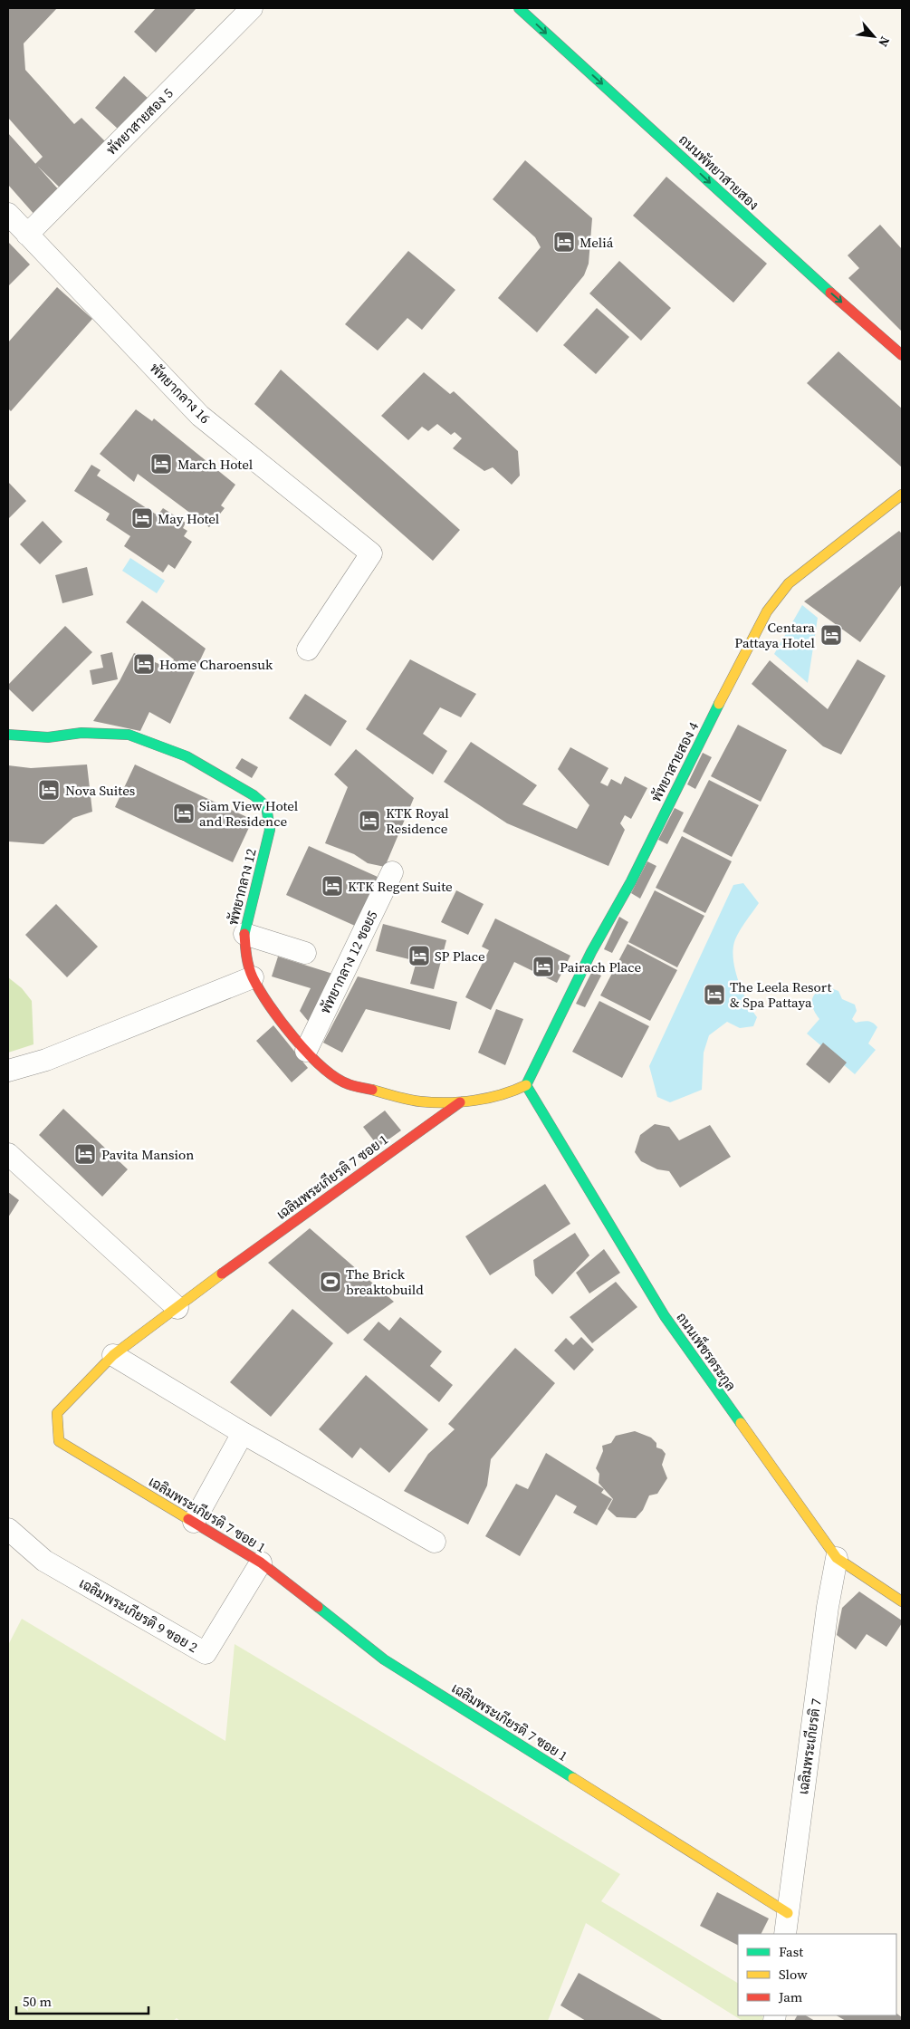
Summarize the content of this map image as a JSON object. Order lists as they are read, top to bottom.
{
  "streets": {
    "street": [
      "พัทยาสายสอง 5",
      "ถนนพัทยาสายสอง",
      "พัทยากลาง 16",
      "พัทยาสายสอง 4",
      "พัทยากลาง 12",
      "พัทยากลาง 12 ซอย5",
      "เฉลิมพระเกียรติ 7 ซอย 1",
      "ถนนเพ็ชรตระกูล",
      "เฉลิมพระเกียรติ 9 ซอย 2",
      "เฉลิมพระเกียรติ 7"
    ]
  },
  "crossings": [
    ["พัทยาสายสอง 5", "พัทยากลาง 16"],
    ["พัทยาสายสอง 4", "พัทยากลาง 12"],
    ["พัทยาสายสอง 4", "ถนนเพ็ชรตระกูล"],
    ["พัทยากลาง 12", "พัทยากลาง 12 ซอย5"],
    ["พัทยากลาง 12", "เฉลิมพระเกียรติ 7 ซอย 1"],
    ["พัทยากลาง 12", "ถนนเพ็ชรตระกูล"],
    ["เฉลิมพระเกียรติ 7 ซอย 1", "เฉลิมพระเกียรติ 9 ซอย 2"],
    ["เฉลิมพระเกียรติ 7 ซอย 1", "เฉลิมพระเกียรติ 7"],
    ["ถนนเพ็ชรตระกูล", "เฉลิมพระเกียรติ 7"]
  ],
  "one_way": ["ถนนพัทยาสายสอง"],
  "places": {
    "hotel": [
      "Meliá",
      "March Hotel",
      "May Hotel",
      "Centara Pattaya Hotel",
      "Home Charoensuk",
      "Nova Suites",
      "Siam View Hotel and Residence",
      "KTK Royal Residence",
      "KTK Regent Suite",
      "SP Place",
      "Pairach Place",
      "The Leela Resort & Spa Pattaya",
      "Pavita Mansion"
    ],
    "sports": ["The Brick breaktobuild"]
  },
  "legend": ["Fast", "Slow", "Jam"],
  "scale_bar": "50 m",
  "north": "bottom right"
}
